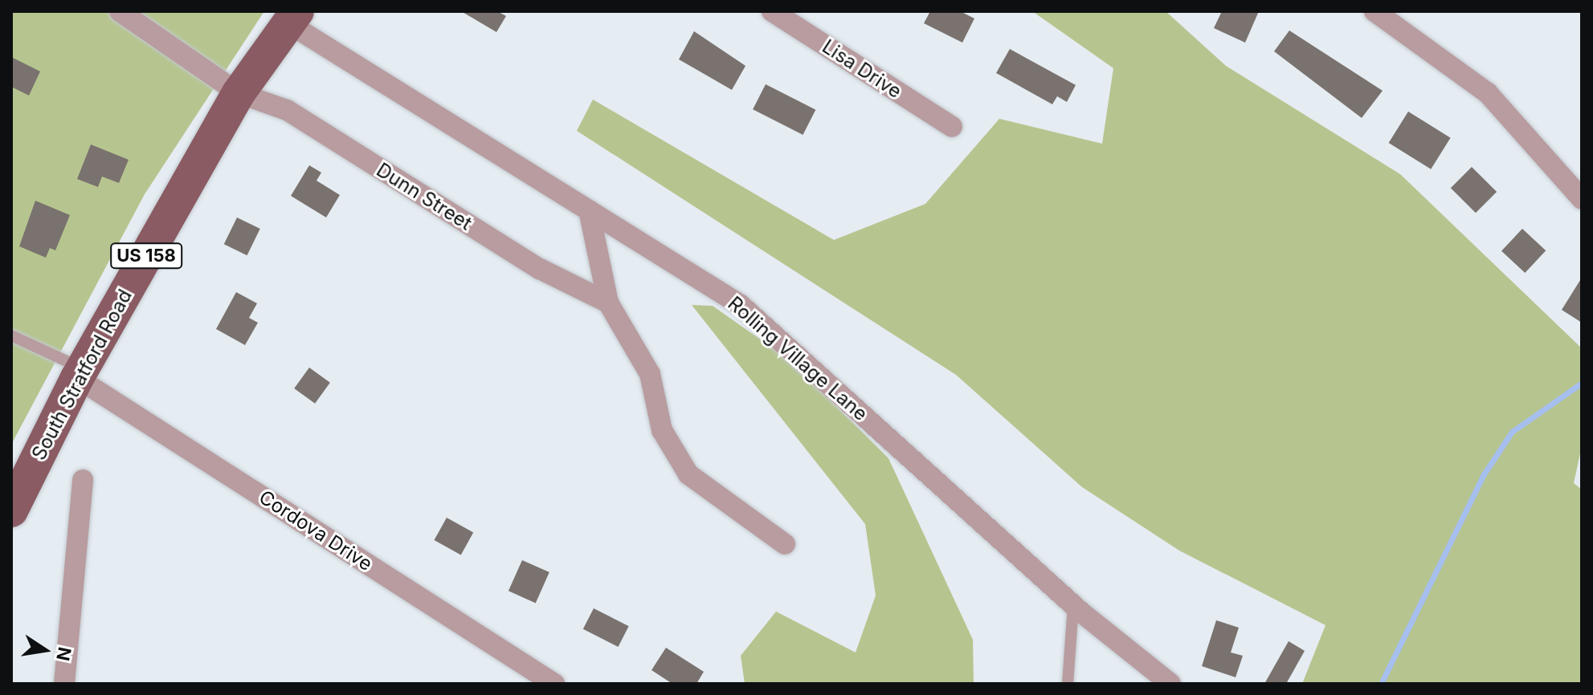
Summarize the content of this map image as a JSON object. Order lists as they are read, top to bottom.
{
  "streets": {
    "main road": ["US 158", "South Stratford Road"],
    "street": [
      "Lisa Drive",
      "Dunn Street",
      "Rolling Village Lane",
      "Cordova Drive"
    ]
  },
  "crossings": [
    ["Dunn Street", "South Stratford Road"],
    ["Rolling Village Lane", "South Stratford Road"],
    ["South Stratford Road", "Cordova Drive"]
  ],
  "north": "right"
}
